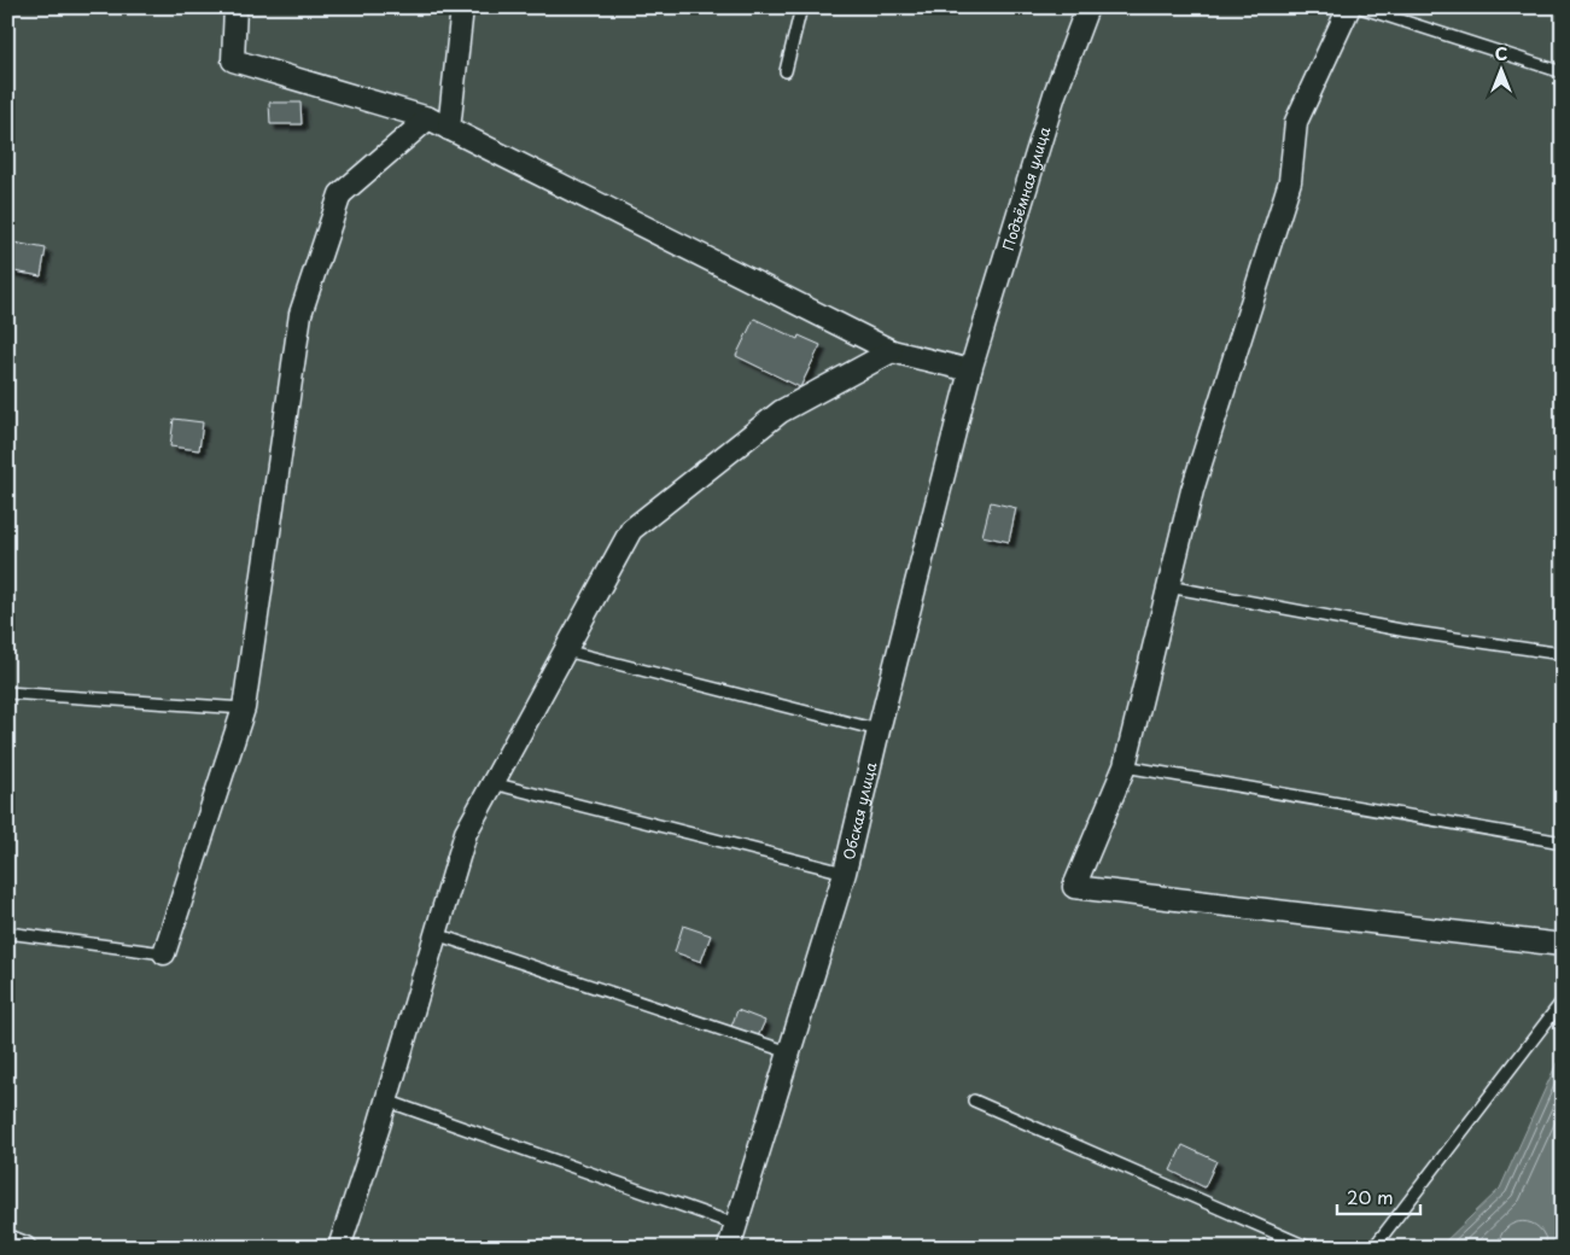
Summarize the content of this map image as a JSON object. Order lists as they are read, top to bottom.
{
  "streets": {
    "street": ["Подъёмная улица", "Обская улица"]
  },
  "crossings": [
    ["Подъёмная улица", "Обская улица"]
  ],
  "scale_bar": "20 m",
  "north": "top"
}
